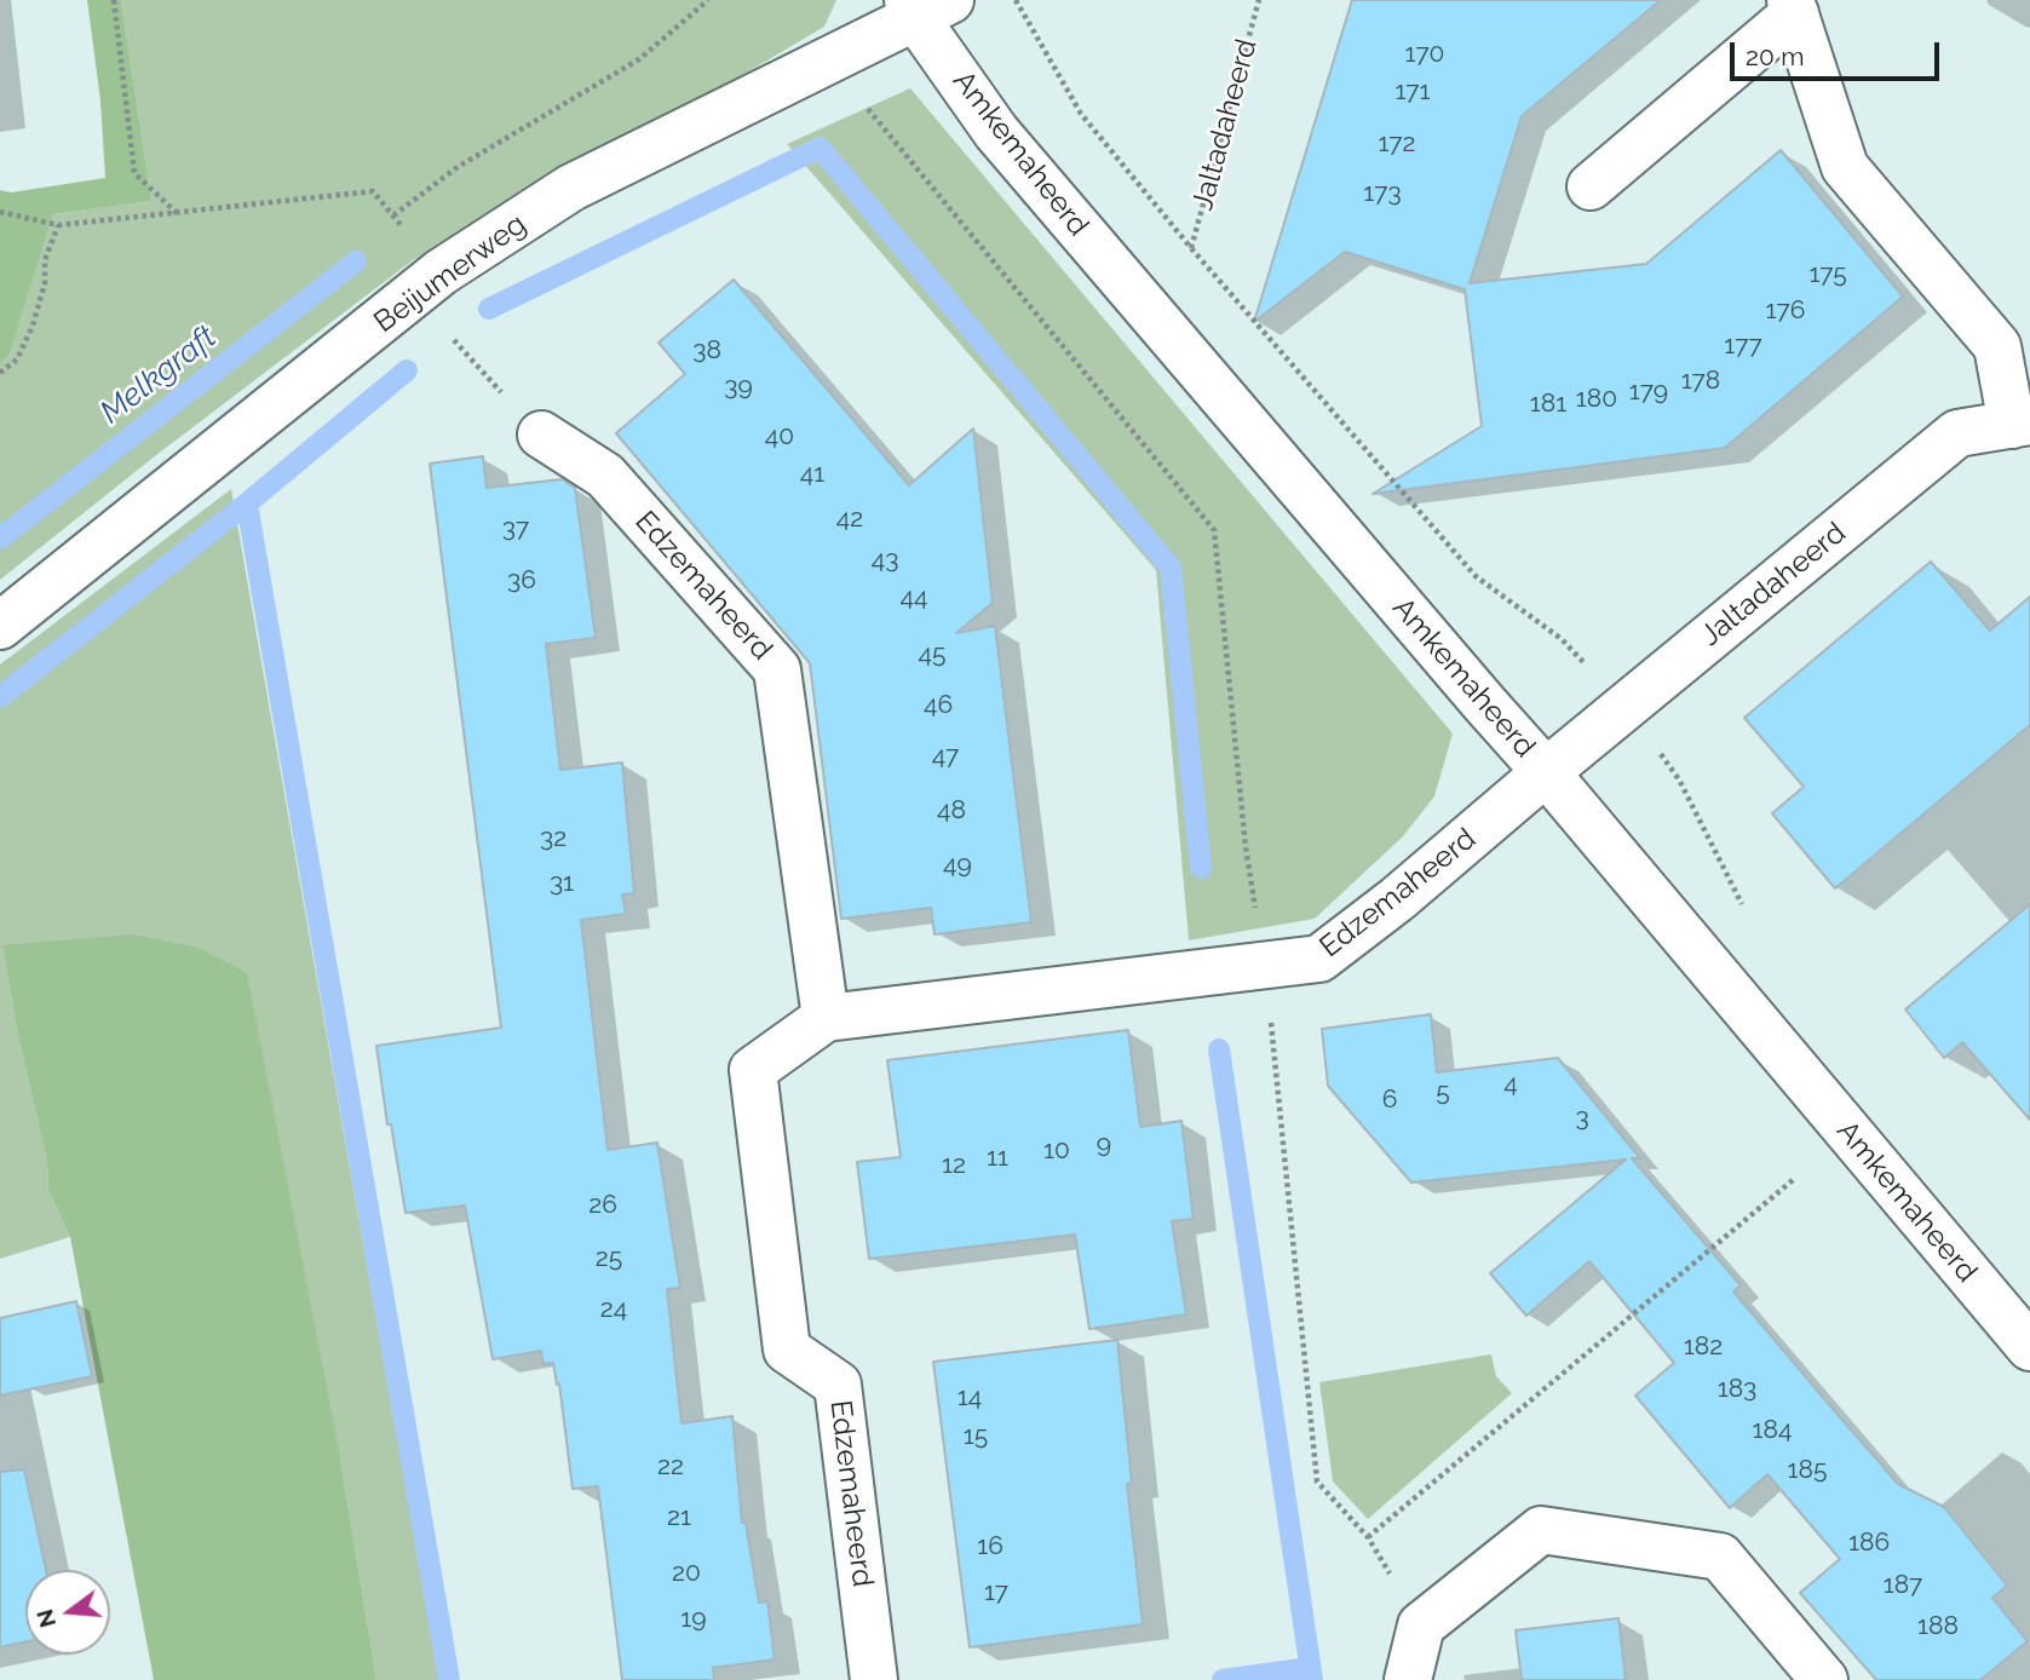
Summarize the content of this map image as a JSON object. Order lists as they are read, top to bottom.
{
  "streets": {
    "street": [
      "Jaltadaheerd",
      "Amkemaheerd",
      "Beijumerweg",
      "Edzemaheerd"
    ]
  },
  "crossings": [
    ["Jaltadaheerd", "Amkemaheerd"],
    ["Jaltadaheerd", "Edzemaheerd"],
    ["Amkemaheerd", "Beijumerweg"],
    ["Amkemaheerd", "Edzemaheerd"]
  ],
  "water": ["Melkgraft"],
  "house_numbers": [
    "170",
    "171",
    "172",
    "173",
    "175",
    "176",
    "177",
    "38",
    "178",
    "39",
    "179",
    "180",
    "181",
    "40",
    "41",
    "42",
    "37",
    "43",
    "36",
    "44",
    "45",
    "46",
    "47",
    "48",
    "32",
    "49",
    "31",
    "4",
    "5",
    "6",
    "3",
    "9",
    "10",
    "11",
    "12",
    "26",
    "25",
    "24",
    "182",
    "183",
    "14",
    "184",
    "15",
    "22",
    "185",
    "21",
    "186",
    "16",
    "20",
    "187",
    "17",
    "19",
    "188"
  ],
  "scale_bar": "20 m",
  "north": "left"
}
